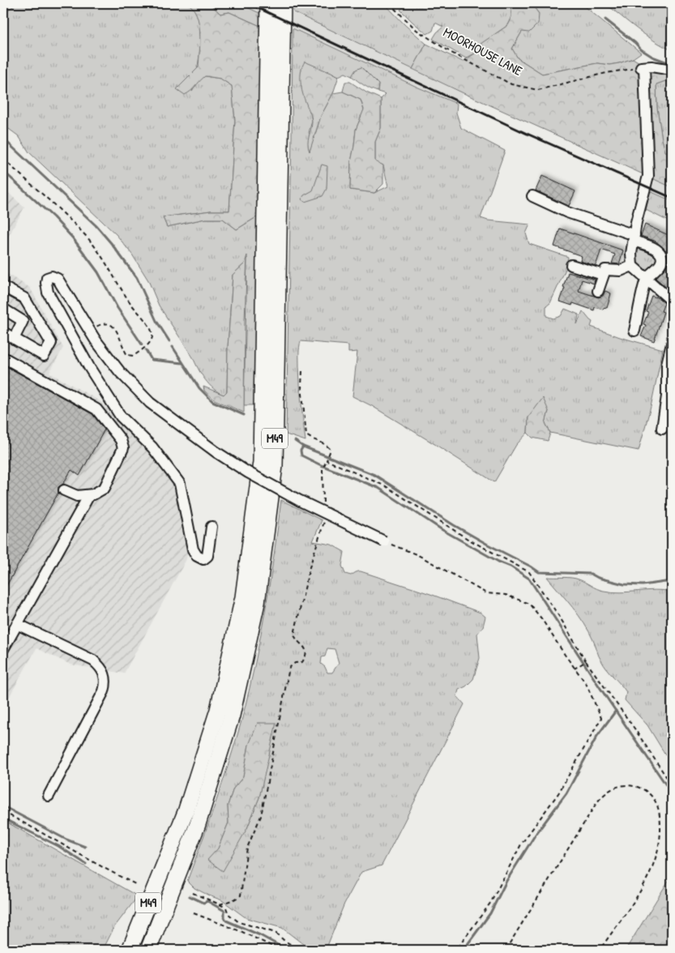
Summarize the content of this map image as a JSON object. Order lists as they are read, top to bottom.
{
  "streets": {
    "highway": ["M49"],
    "path": ["MOORHOUSE LANE"]
  }
}
